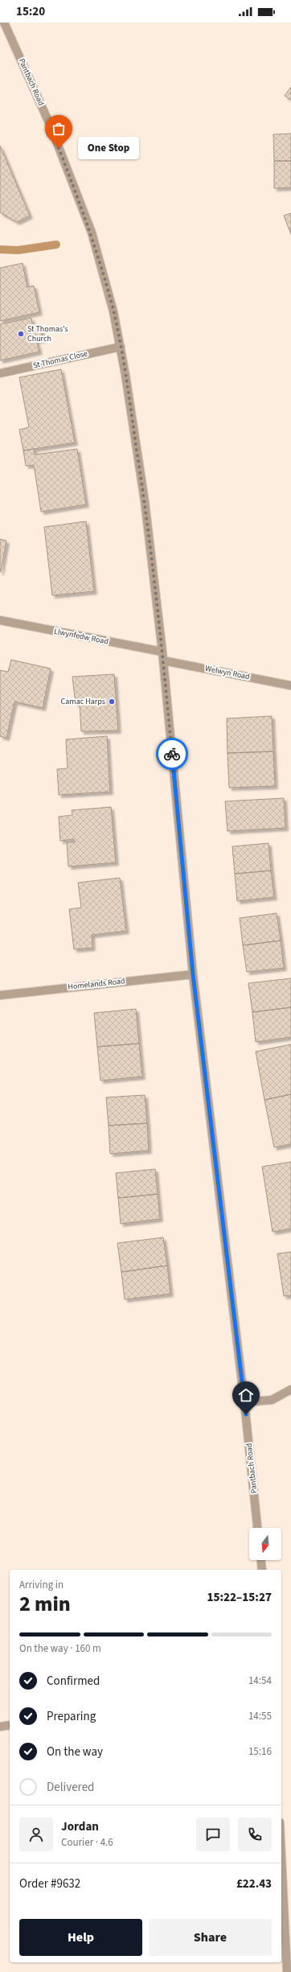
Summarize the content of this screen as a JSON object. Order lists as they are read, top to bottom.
{
  "streets": {
    "street": [
      "Pantbach Road",
      "St Thomas Close",
      "Llwynfedw Road",
      "Welwyn Road",
      "Homelands Road"
    ]
  },
  "crossings": [
    ["Pantbach Road", "St Thomas Close"],
    ["Pantbach Road", "Llwynfedw Road"],
    ["Pantbach Road", "Welwyn Road"],
    ["Pantbach Road", "Homelands Road"]
  ],
  "places": ["One Stop", "St Thomas's Church", "Camac Harps"],
  "north": "bottom",
  "page": {
    "status": "15:20",
    "bubble": "One Stop",
    "heading": ["2 min", "Arriving in", "15:22–15:27"],
    "panel": [
      "Jordan",
      "Courier · 4.6",
      "Order #9632",
      "£22.43"
    ],
    "bar": "On the way · 160 m",
    "list": [
      ["Confirmed", "14:54"],
      ["Preparing", "14:55"],
      ["On the way", "15:16"],
      "Delivered"
    ],
    "buttons": ["Help", "Share"]
  }
}
